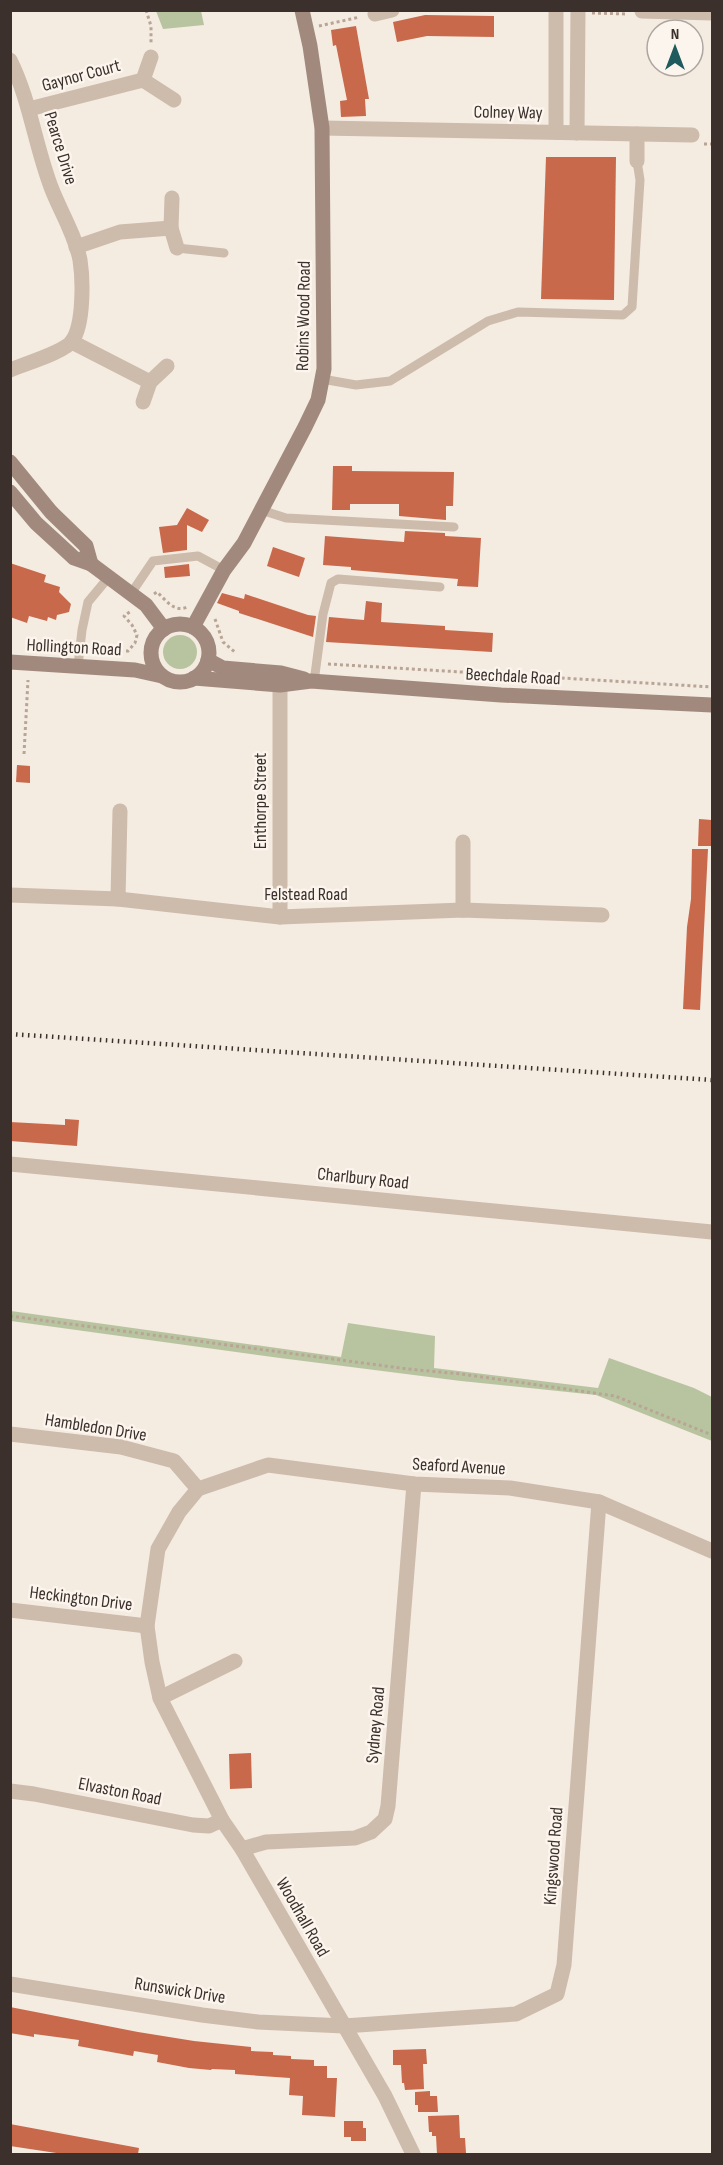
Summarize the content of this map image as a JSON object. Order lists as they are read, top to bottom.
{
  "streets": {
    "street": [
      "Gaynor Court",
      "Colney Way",
      "Pearce Drive",
      "Robins Wood Road",
      "Hollington Road",
      "Beechdale Road",
      "Enthorpe Street",
      "Felstead Road",
      "Charlbury Road",
      "Hambledon Drive",
      "Seaford Avenue",
      "Heckington Drive",
      "Sydney Road",
      "Elvaston Road",
      "Kingswood Road",
      "Woodhall Road",
      "Runswick Drive"
    ]
  },
  "crossings": [
    ["Gaynor Court", "Pearce Drive"],
    ["Colney Way", "Robins Wood Road"],
    ["Robins Wood Road", "Hollington Road"],
    ["Robins Wood Road", "Beechdale Road"],
    ["Hollington Road", "Beechdale Road"],
    ["Beechdale Road", "Enthorpe Street"],
    ["Enthorpe Street", "Felstead Road"],
    ["Hambledon Drive", "Seaford Avenue"],
    ["Hambledon Drive", "Woodhall Road"],
    ["Seaford Avenue", "Sydney Road"],
    ["Seaford Avenue", "Kingswood Road"],
    ["Seaford Avenue", "Woodhall Road"],
    ["Heckington Drive", "Woodhall Road"],
    ["Sydney Road", "Woodhall Road"],
    ["Elvaston Road", "Woodhall Road"],
    ["Kingswood Road", "Woodhall Road"],
    ["Kingswood Road", "Runswick Drive"],
    ["Woodhall Road", "Runswick Drive"]
  ],
  "north": "top"
}
